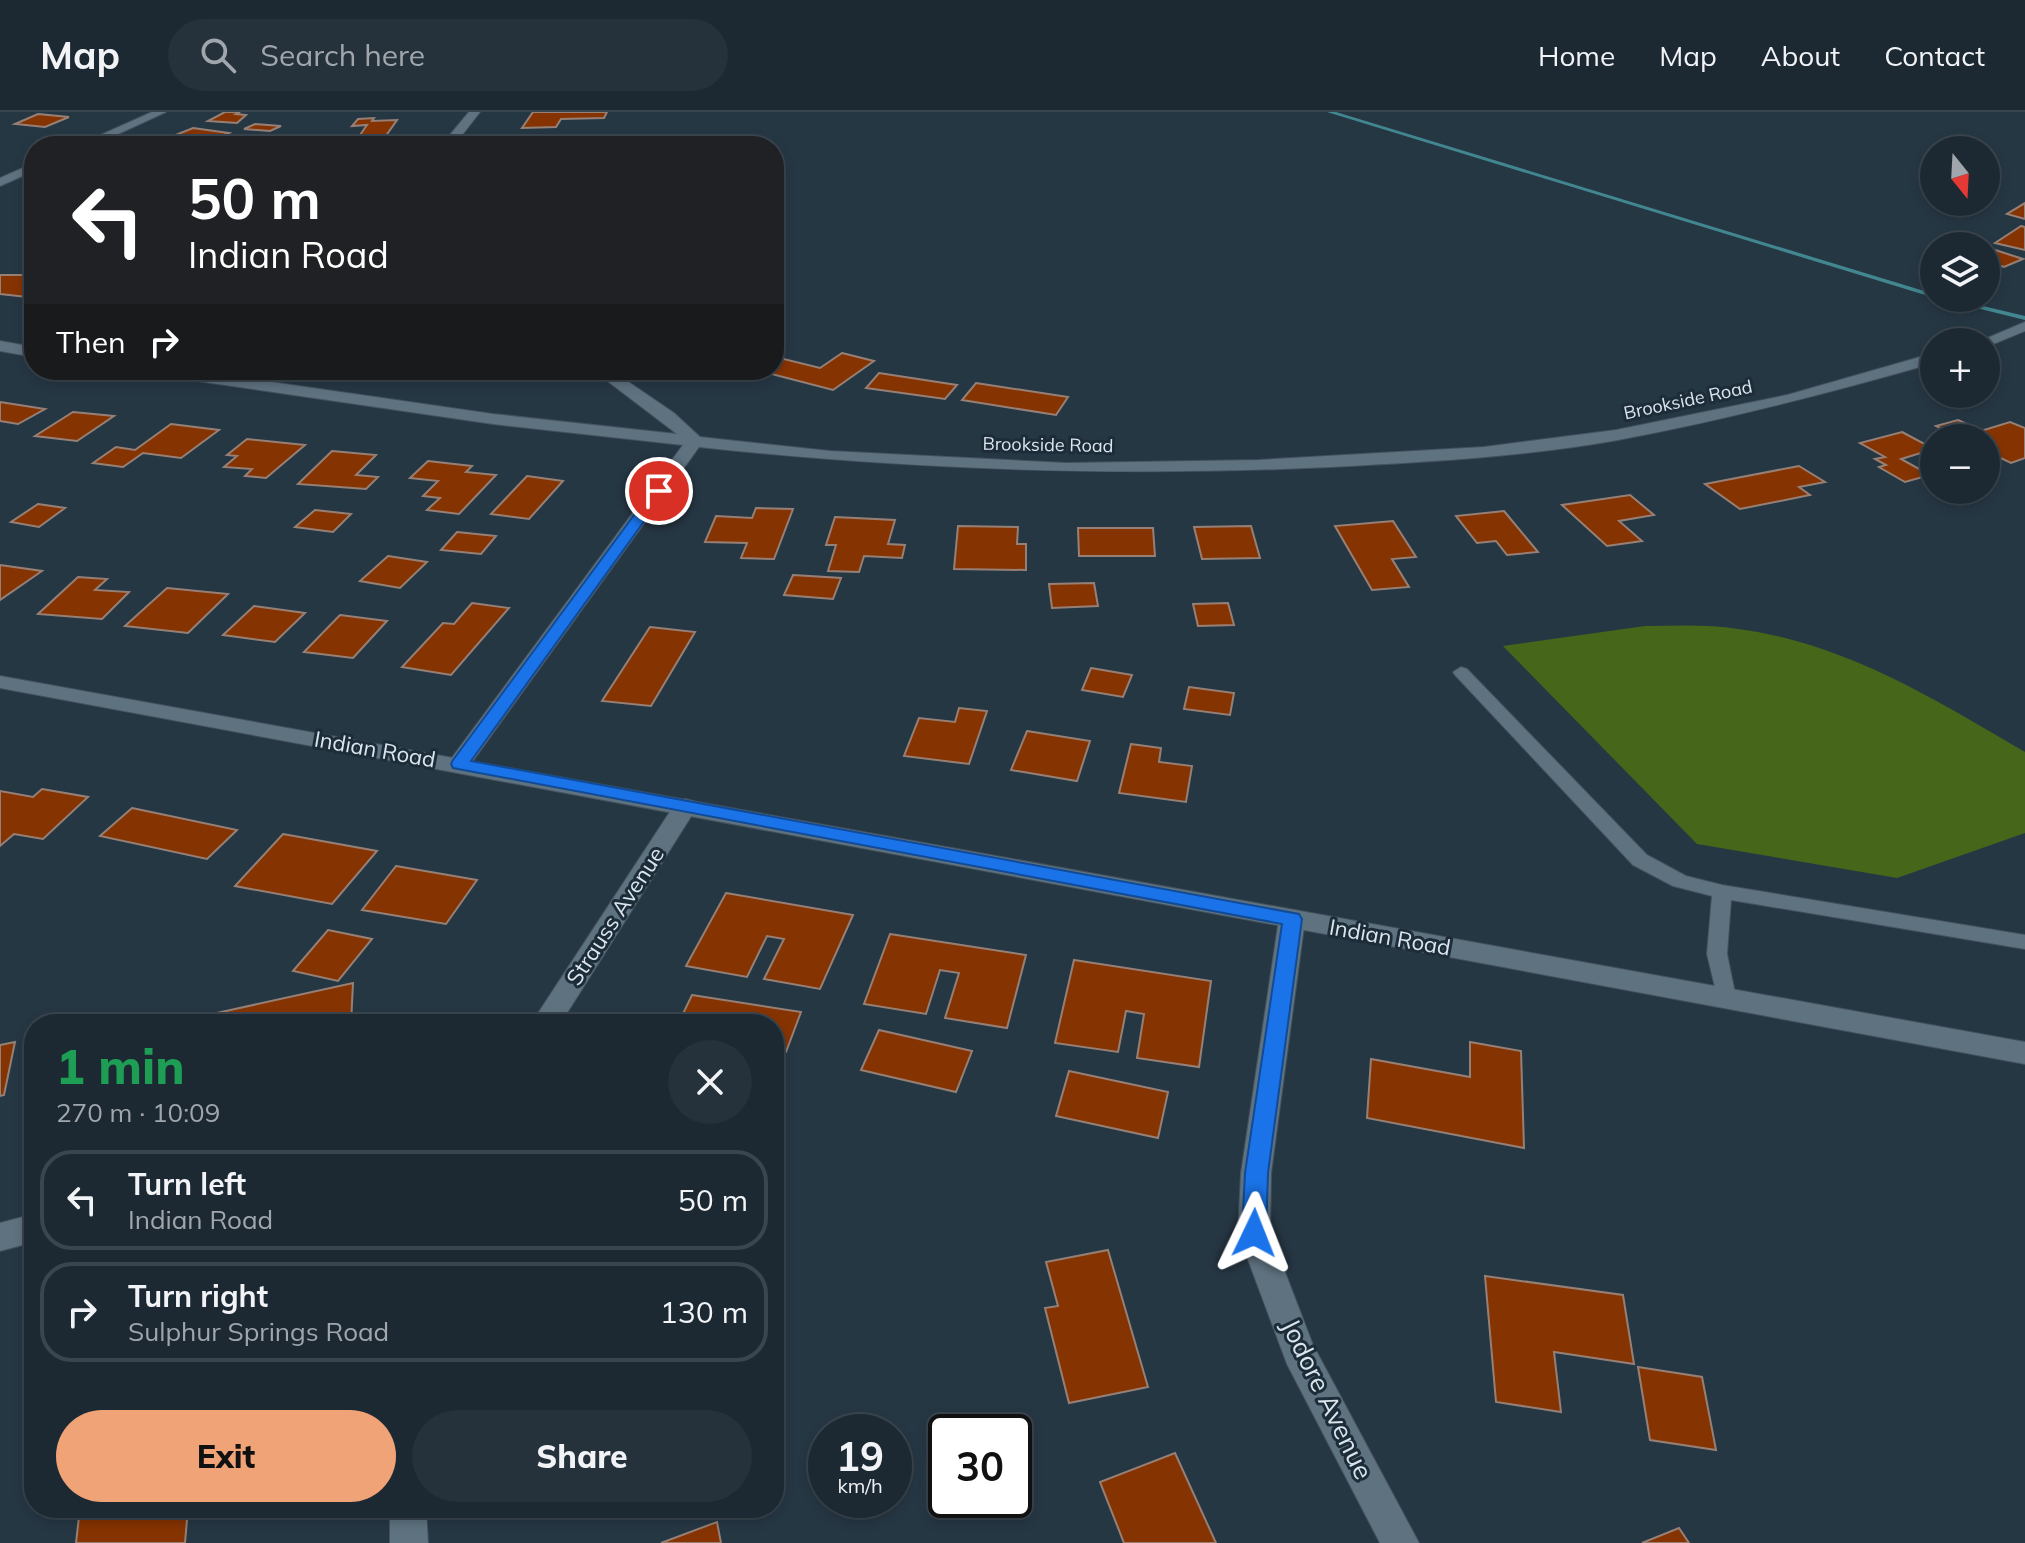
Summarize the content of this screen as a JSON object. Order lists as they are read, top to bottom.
{
  "streets": {
    "street": [
      "Brookside Road",
      "Indian Road",
      "Strauss Avenue",
      "Jodore Avenue"
    ]
  },
  "crossings": [
    ["Indian Road", "Strauss Avenue"],
    ["Indian Road", "Jodore Avenue"]
  ],
  "north": "bottom",
  "page": {
    "header": "Map",
    "search": "Search here",
    "nav": [
      "Home",
      "Map",
      "About",
      "Contact"
    ],
    "map_buttons": ["+", "−"],
    "turn": ["50 m", "Indian Road"],
    "then": "Then",
    "heading": ["1 min", "270 m · 10:09"],
    "list": [
      {
        "name": "Turn left",
        "note": "Indian Road",
        "value": "50 m"
      },
      {
        "name": "Turn right",
        "note": "Sulphur Springs Road",
        "value": "130 m"
      }
    ],
    "buttons": ["Exit", "Share"],
    "speed": "19 km/h",
    "limit": "30"
  }
}
